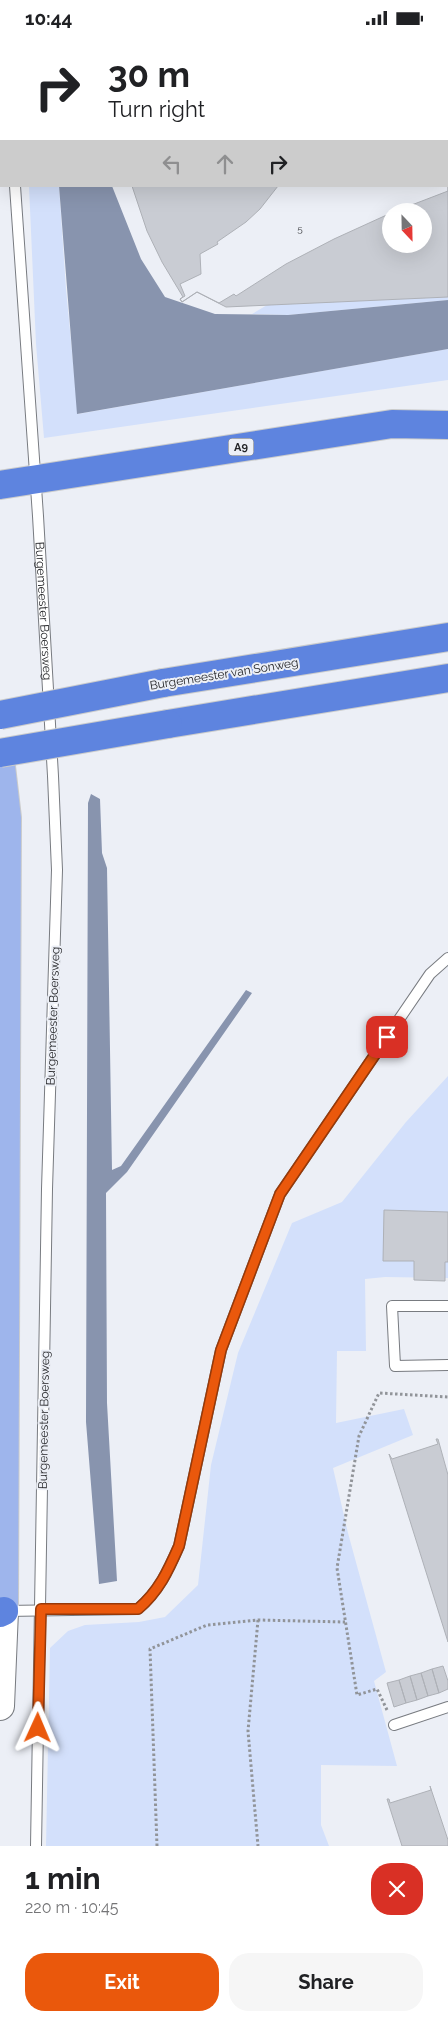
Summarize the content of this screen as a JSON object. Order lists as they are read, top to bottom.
{
  "streets": {
    "highway": ["A9", "Burgemeester van Sonweg"],
    "lane": ["Burgemeester Boersweg"]
  },
  "crossings": [
    ["A9", "Burgemeester Boersweg"]
  ],
  "house_numbers": ["5"],
  "north": "bottom",
  "page": {
    "status": "10:44",
    "turn": ["30 m", "Turn right"],
    "heading": ["1 min", "220 m · 10:45"],
    "buttons": ["Exit", "Share"]
  }
}
